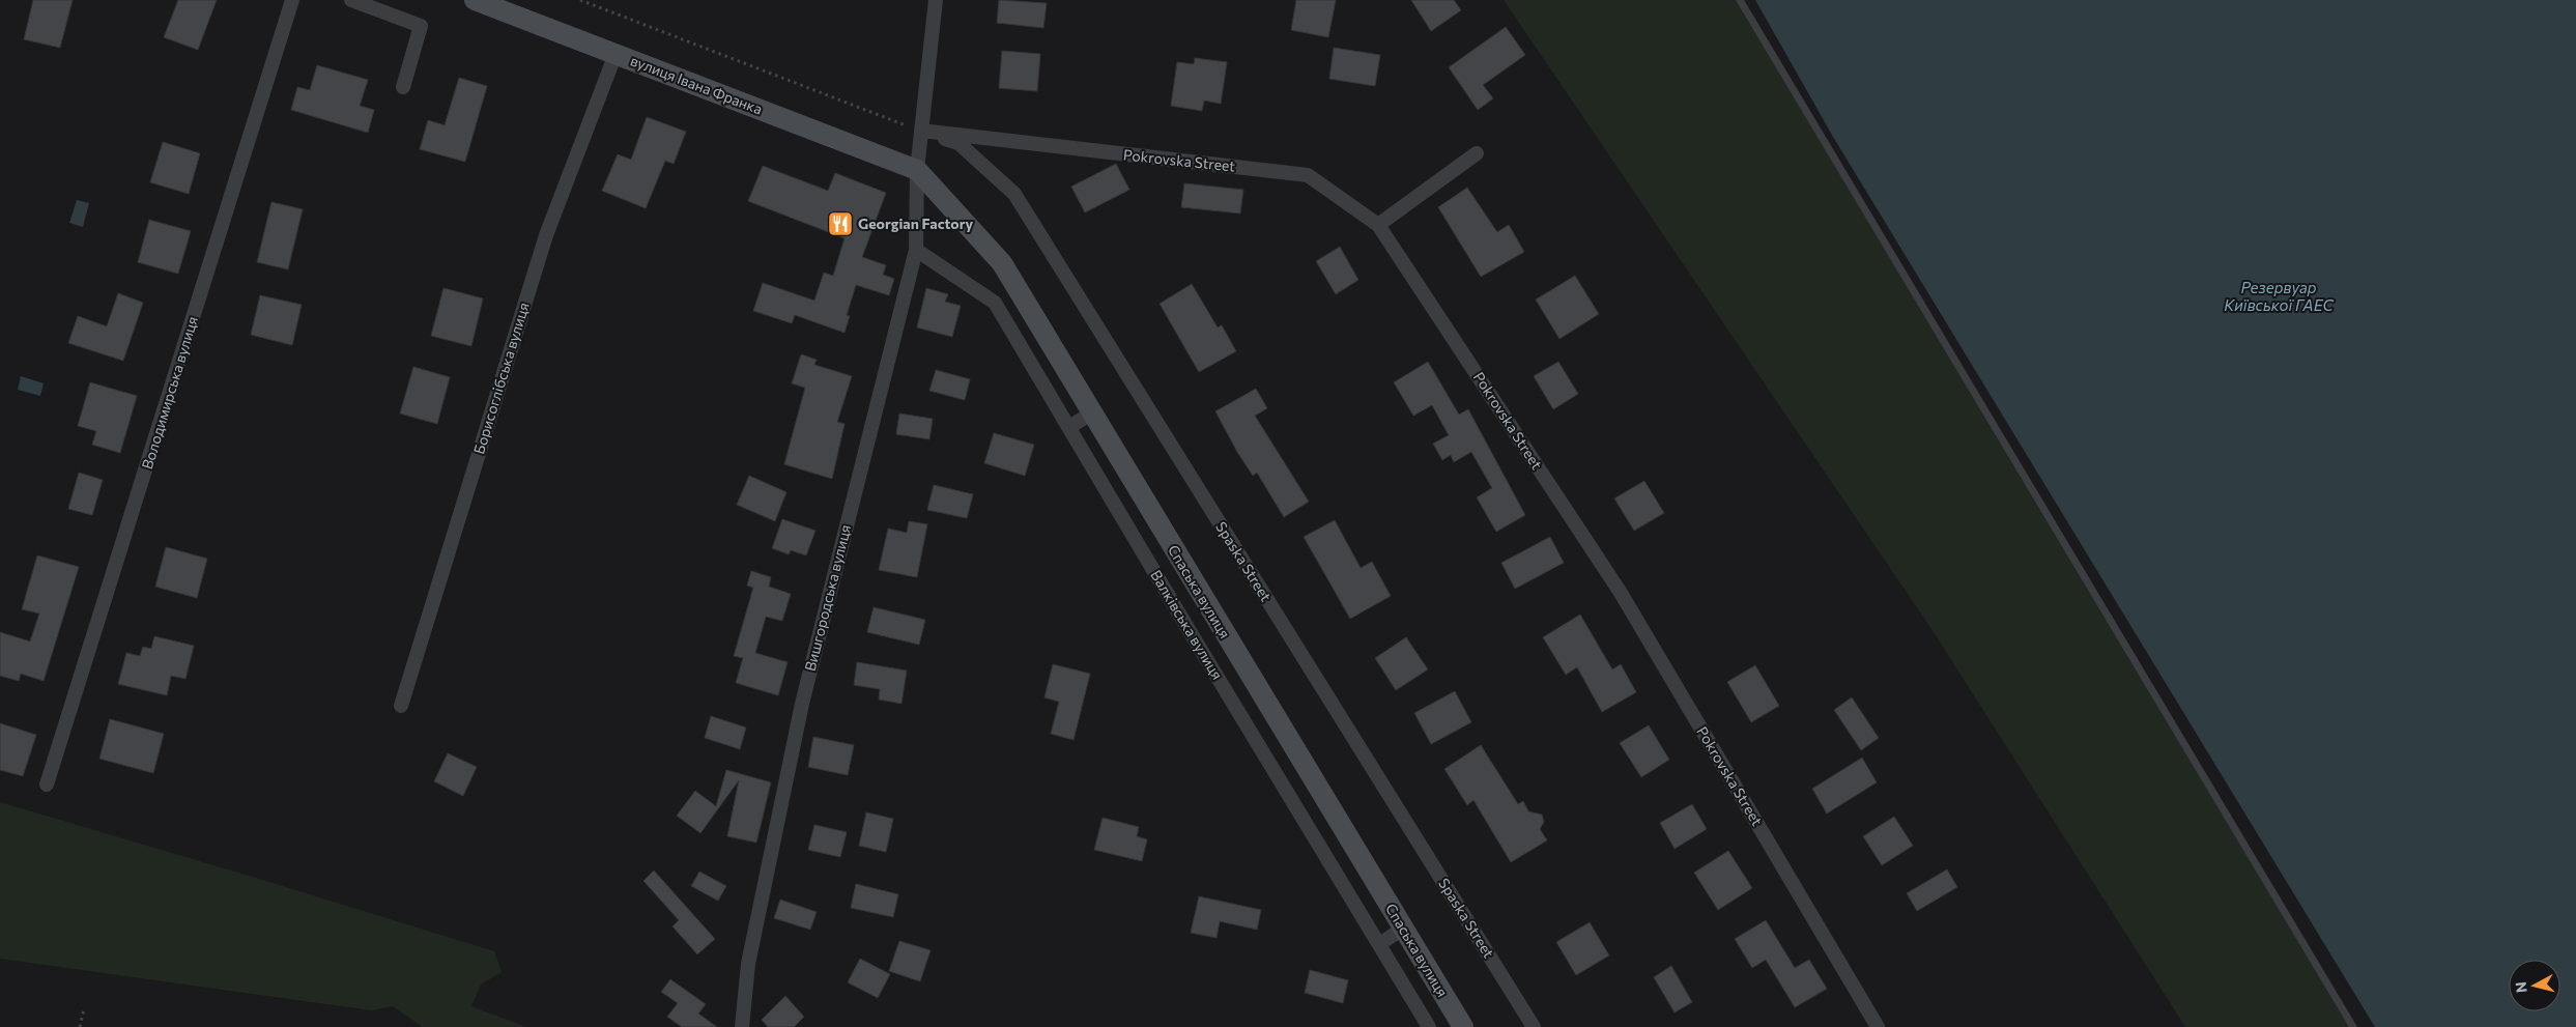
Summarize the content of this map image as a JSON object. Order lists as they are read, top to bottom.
{
  "streets": {
    "street": [
      "вулиця Івана Франка",
      "Pokrovska Street",
      "Борисоглібська вулиця",
      "Володимирська вулиця",
      "Spaska Street",
      "Спаська вулиця",
      "Вишгородська вулиця",
      "Валківська вулиця"
    ]
  },
  "crossings": [
    ["вулиця Івана Франка", "Борисоглібська вулиця"],
    ["вулиця Івана Франка", "Спаська вулиця"],
    ["вулиця Івана Франка", "Вишгородська вулиця"],
    ["Pokrovska Street", "Spaska Street"],
    ["Pokrovska Street", "Вишгородська вулиця"],
    ["Spaska Street", "Вишгородська вулиця"],
    ["Спаська вулиця", "Вишгородська вулиця"],
    ["Вишгородська вулиця", "Валківська вулиця"]
  ],
  "water": ["Резервуар Київської ГАЕС"],
  "places": {
    "restaurant": ["Georgian Factory"]
  },
  "north": "left"
}
